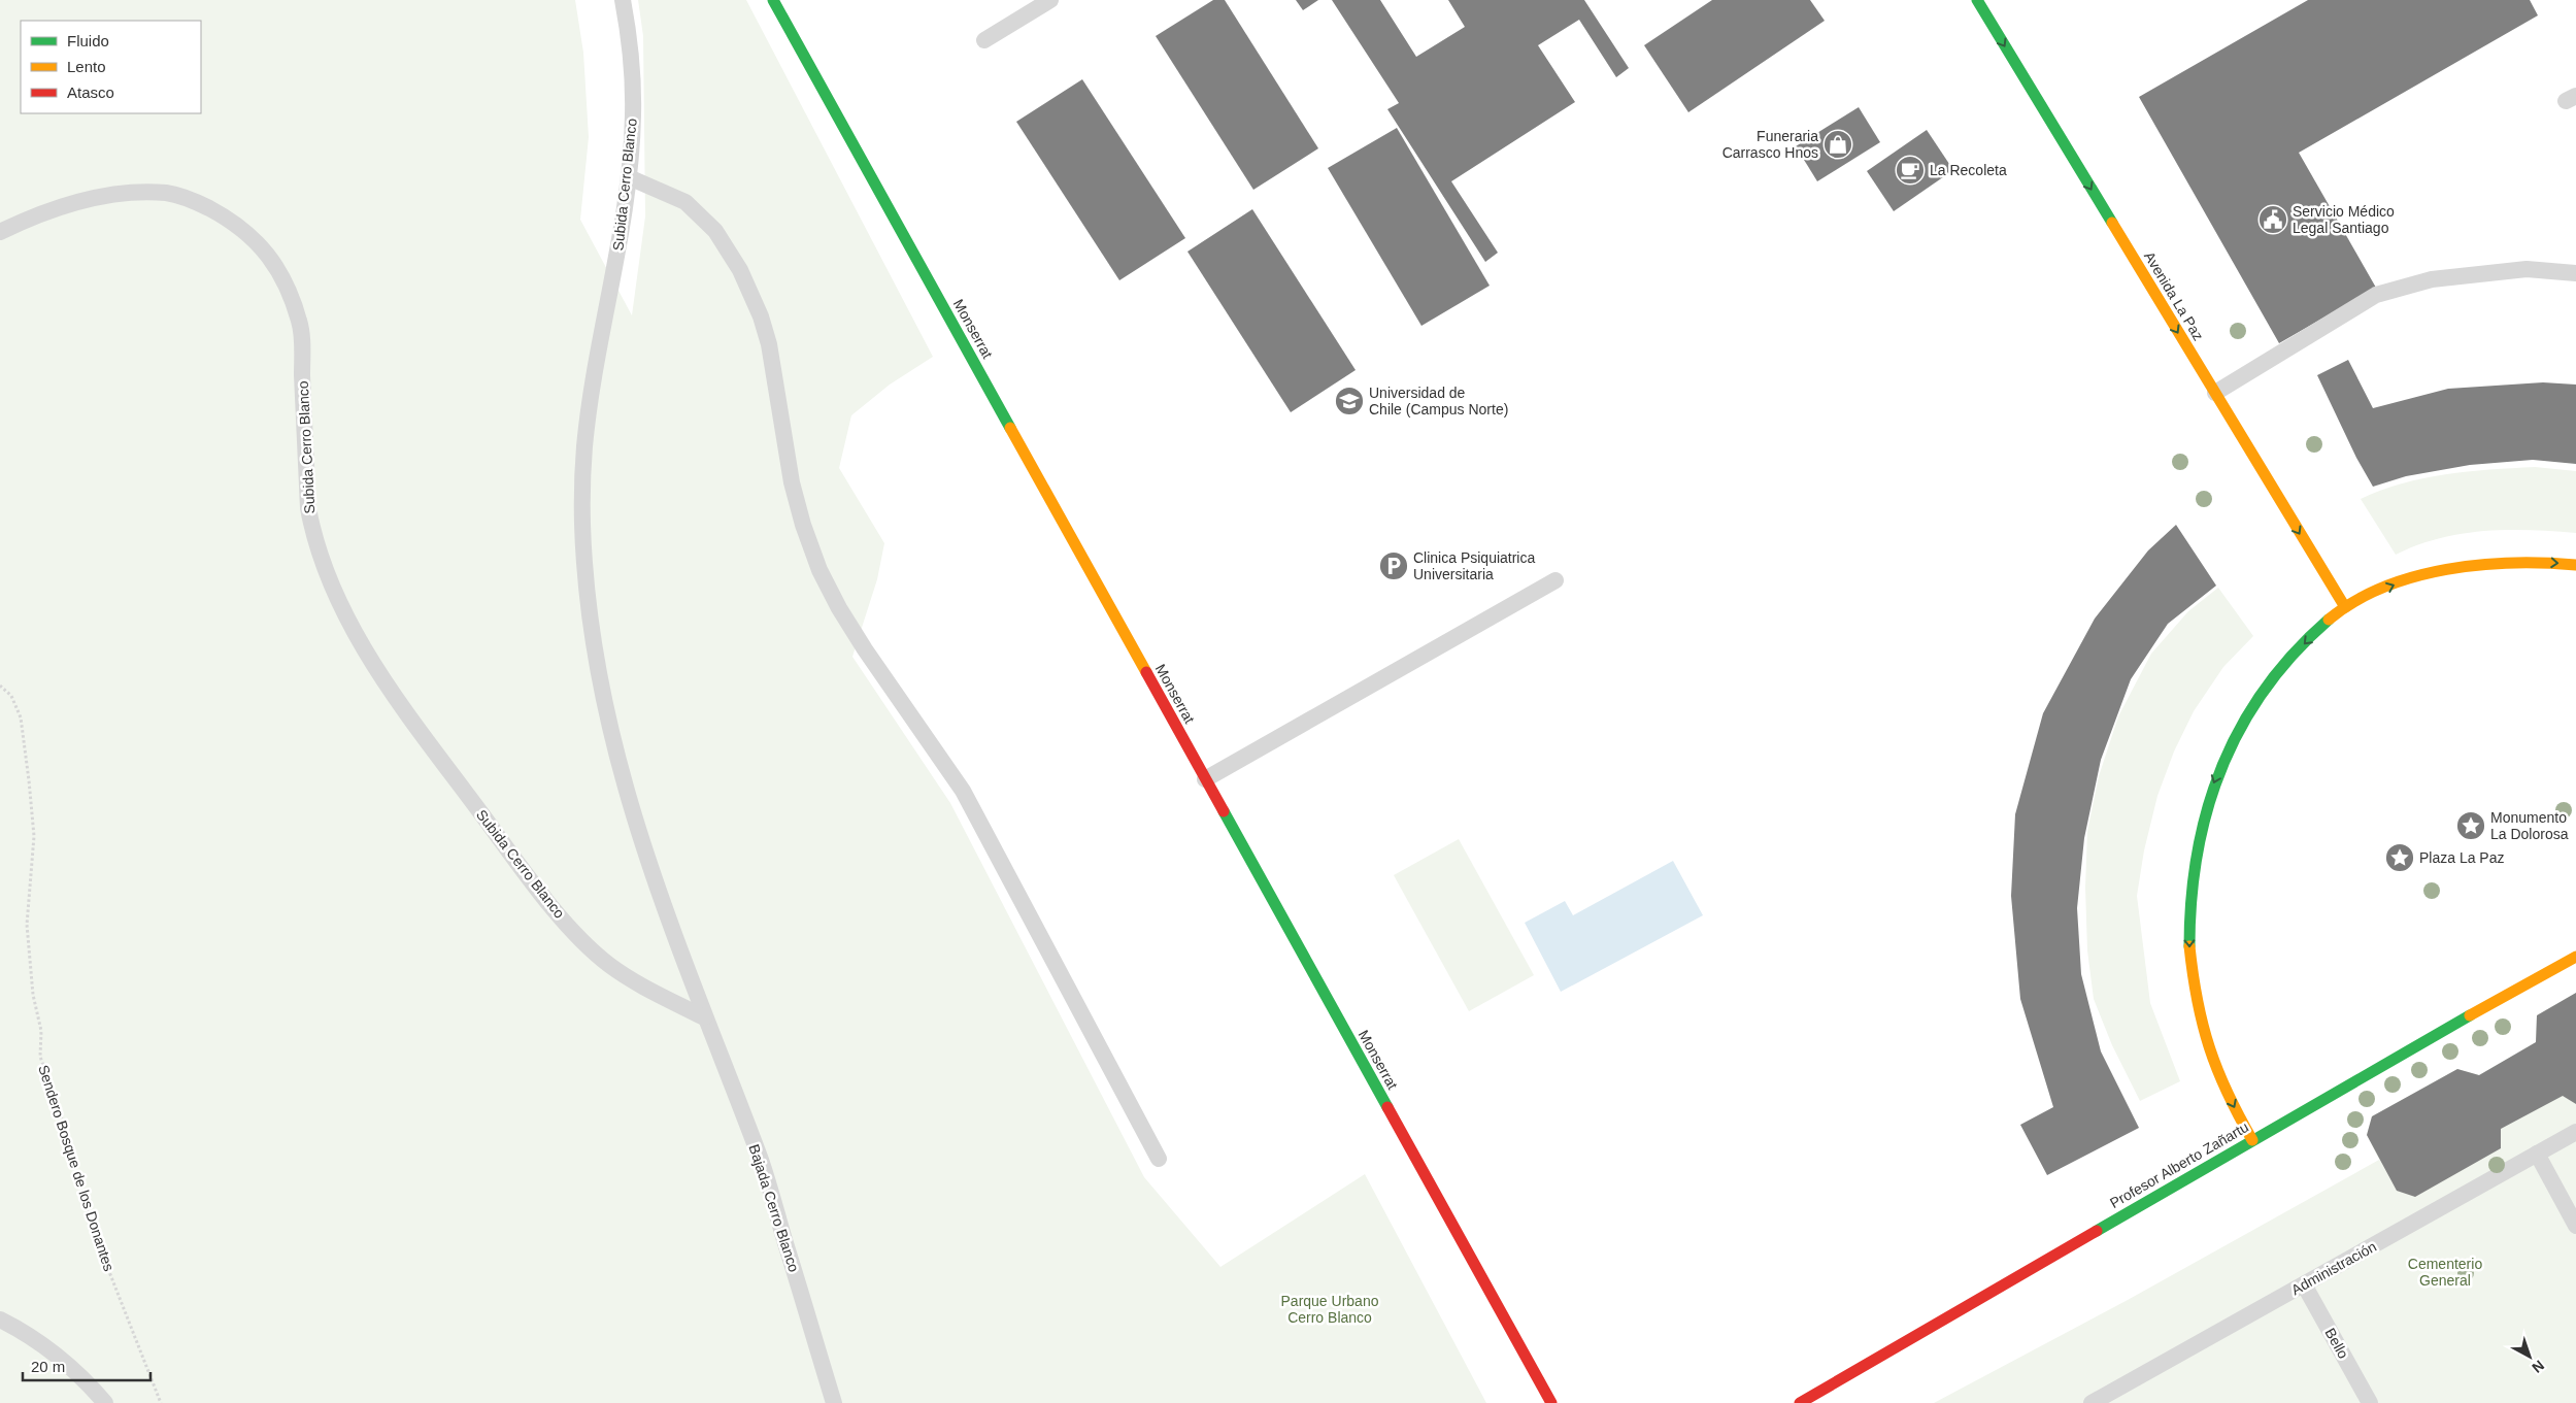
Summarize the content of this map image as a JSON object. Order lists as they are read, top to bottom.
{
  "streets": {
    "street": ["Avenida La Paz", "Monserrat", "Profesor Alberto Zañartu"],
    "lane": [
      "Subida Cerro Blanco",
      "Bajada Cerro Blanco",
      "Administración",
      "Bello"
    ],
    "path": ["Sendero Bosque de los Donantes"]
  },
  "crossings": [
    ["Subida Cerro Blanco", "Bajada Cerro Blanco"],
    ["Administración", "Bello"]
  ],
  "one_way": ["Avenida La Paz"],
  "parks": ["Cementerio General", "Parque Urbano Cerro Blanco"],
  "places": {
    "shop": ["Funeraria Carrasco Hnos"],
    "cafe": ["La Recoleta"],
    "public building": ["Servicio Médico Legal Santiago"],
    "school or university": ["Universidad de Chile (Campus Norte)"],
    "parking": ["Clinica Psiquiatrica Universitaria"],
    "place": ["Monumento La Dolorosa", "Plaza La Paz"]
  },
  "legend": ["Fluido", "Lento", "Atasco"],
  "scale_bar": "20 m",
  "north": "bottom right"
}
